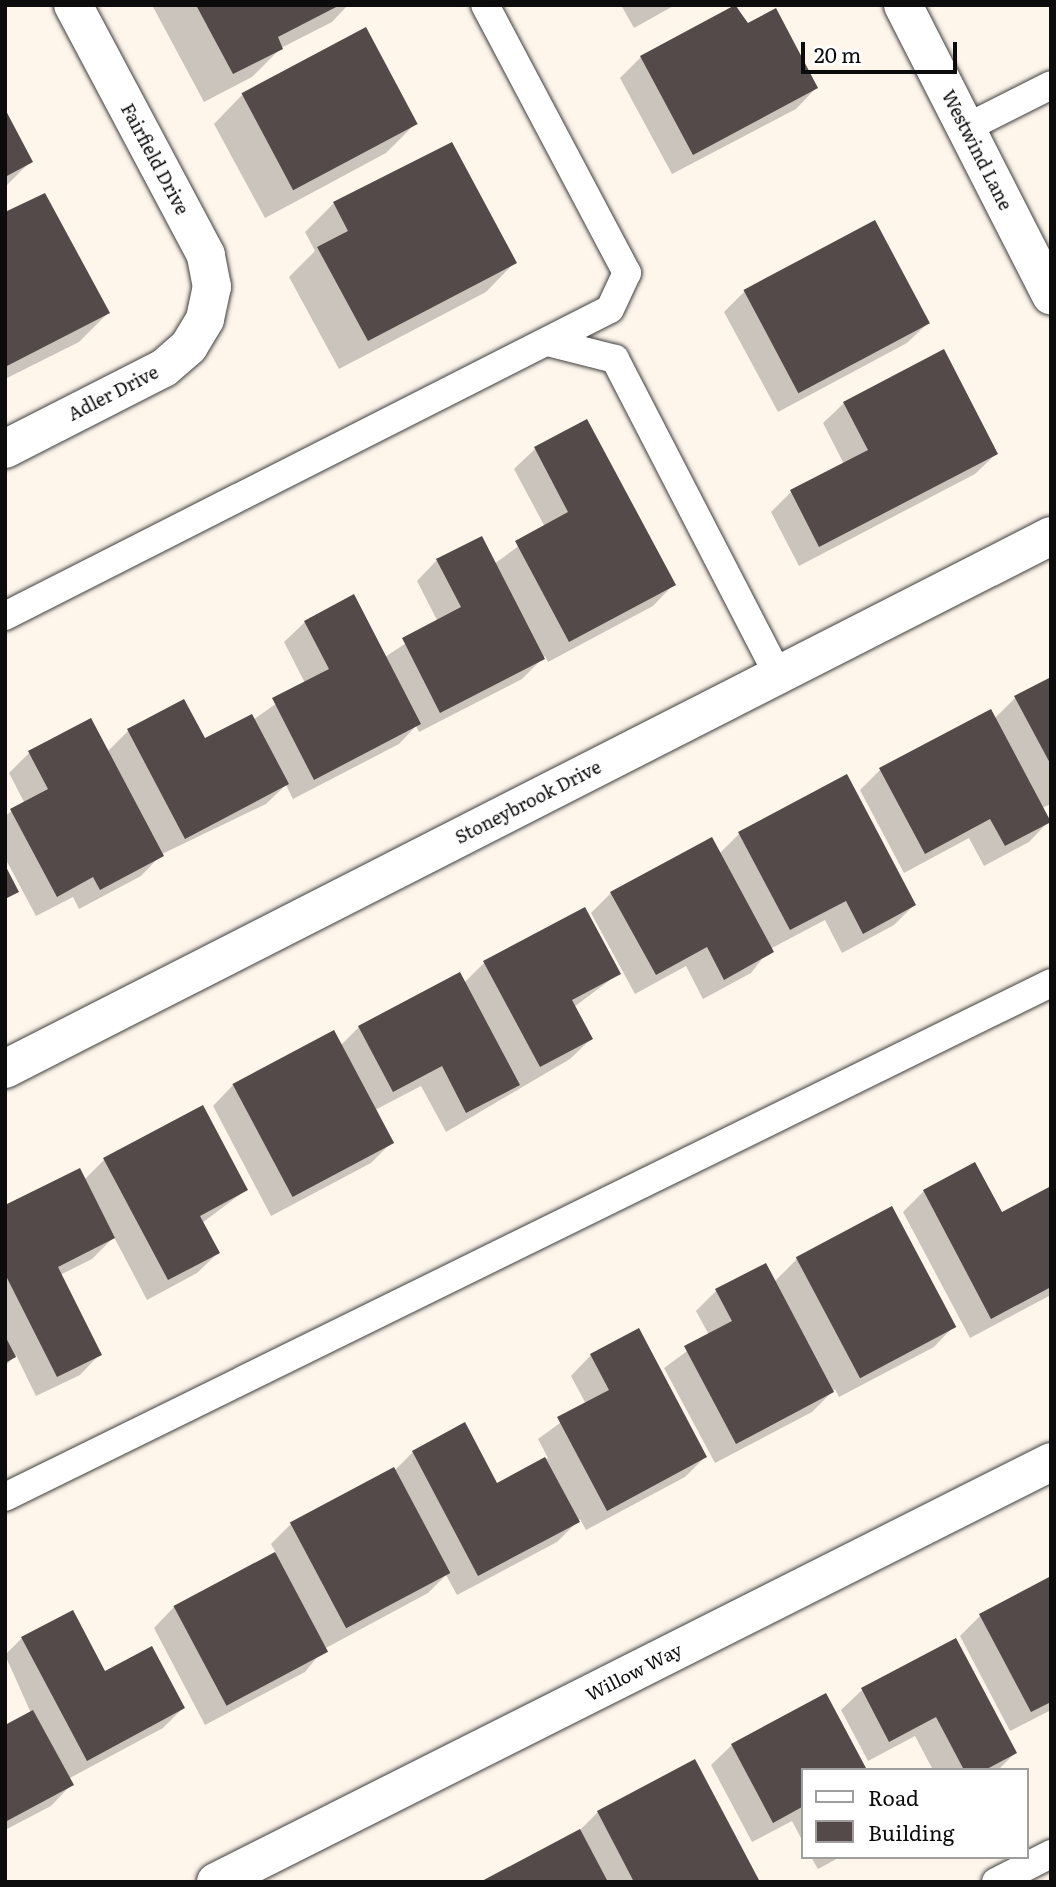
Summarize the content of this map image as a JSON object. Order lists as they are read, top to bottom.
{
  "streets": {
    "street": [
      "Westwind Lane",
      "Fairfield Drive",
      "Adler Drive",
      "Stoneybrook Drive",
      "Willow Way"
    ]
  },
  "crossings": [
    ["Fairfield Drive", "Adler Drive"]
  ],
  "legend": ["Road", "Building"],
  "scale_bar": "20 m"
}
